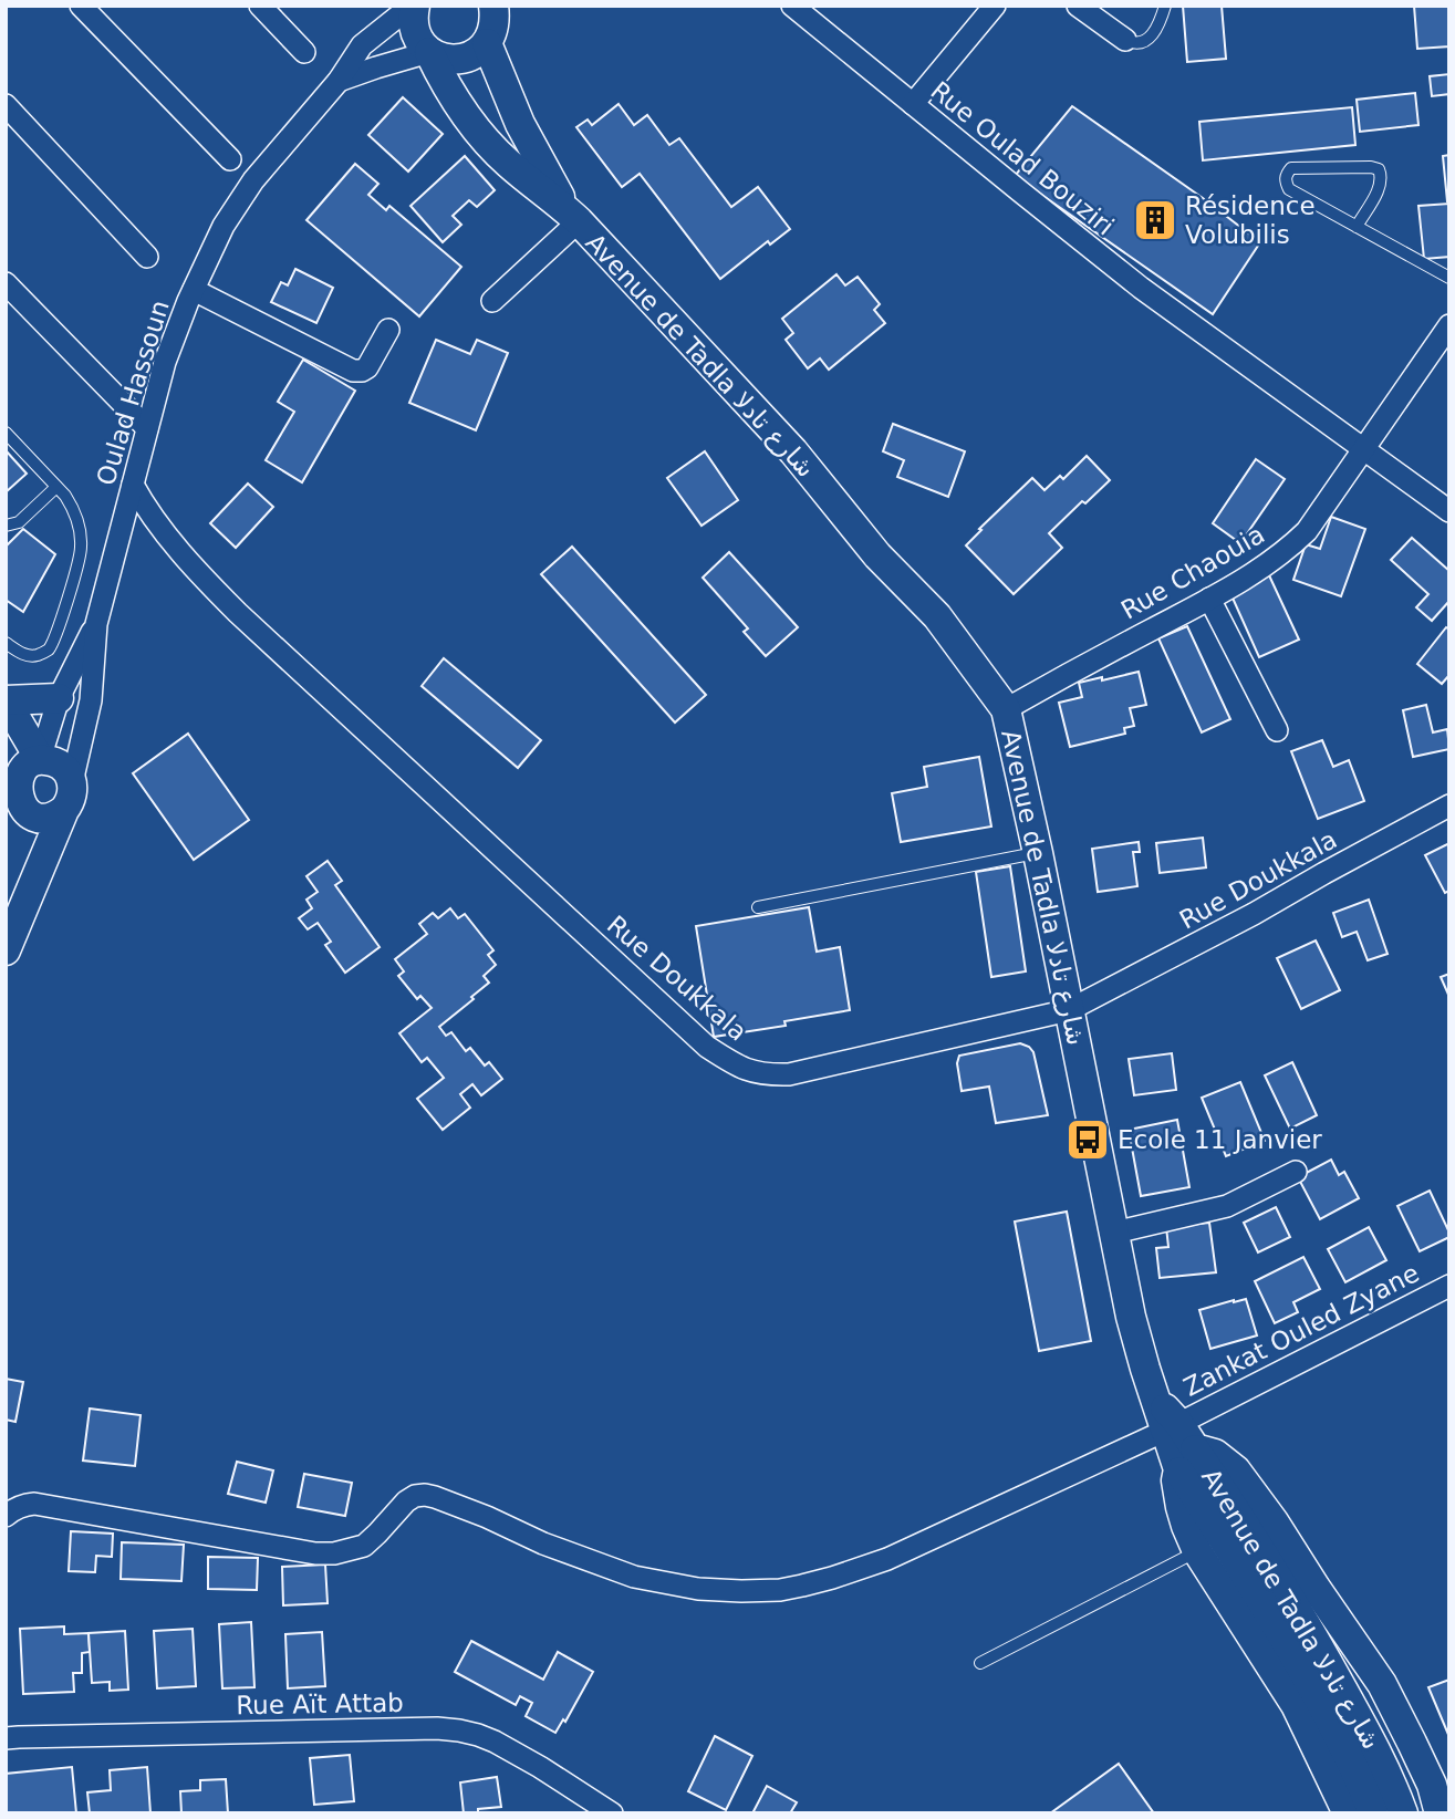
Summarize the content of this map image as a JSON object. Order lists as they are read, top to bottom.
{
  "streets": {
    "main road": ["Avenue de Tadla شارع تادلا"],
    "street": [
      "Rue Oulad Bouziri",
      "Oulad Hassoun",
      "Rue Chaouia",
      "Rue Doukkala",
      "Zankat Ouled Zyane",
      "Rue Aït Attab"
    ]
  },
  "crossings": [
    ["Rue Oulad Bouziri", "Rue Chaouia"],
    ["Avenue de Tadla شارع تادلا", "Oulad Hassoun"],
    ["Avenue de Tadla شارع تادلا", "Rue Chaouia"],
    ["Avenue de Tadla شارع تادلا", "Rue Doukkala"],
    ["Avenue de Tadla شارع تادلا", "Zankat Ouled Zyane"],
    ["Oulad Hassoun", "Rue Doukkala"]
  ],
  "places": {
    "building": ["Résidence Volubilis"],
    "bus stop": ["Ecole 11 Janvier"]
  }
}
